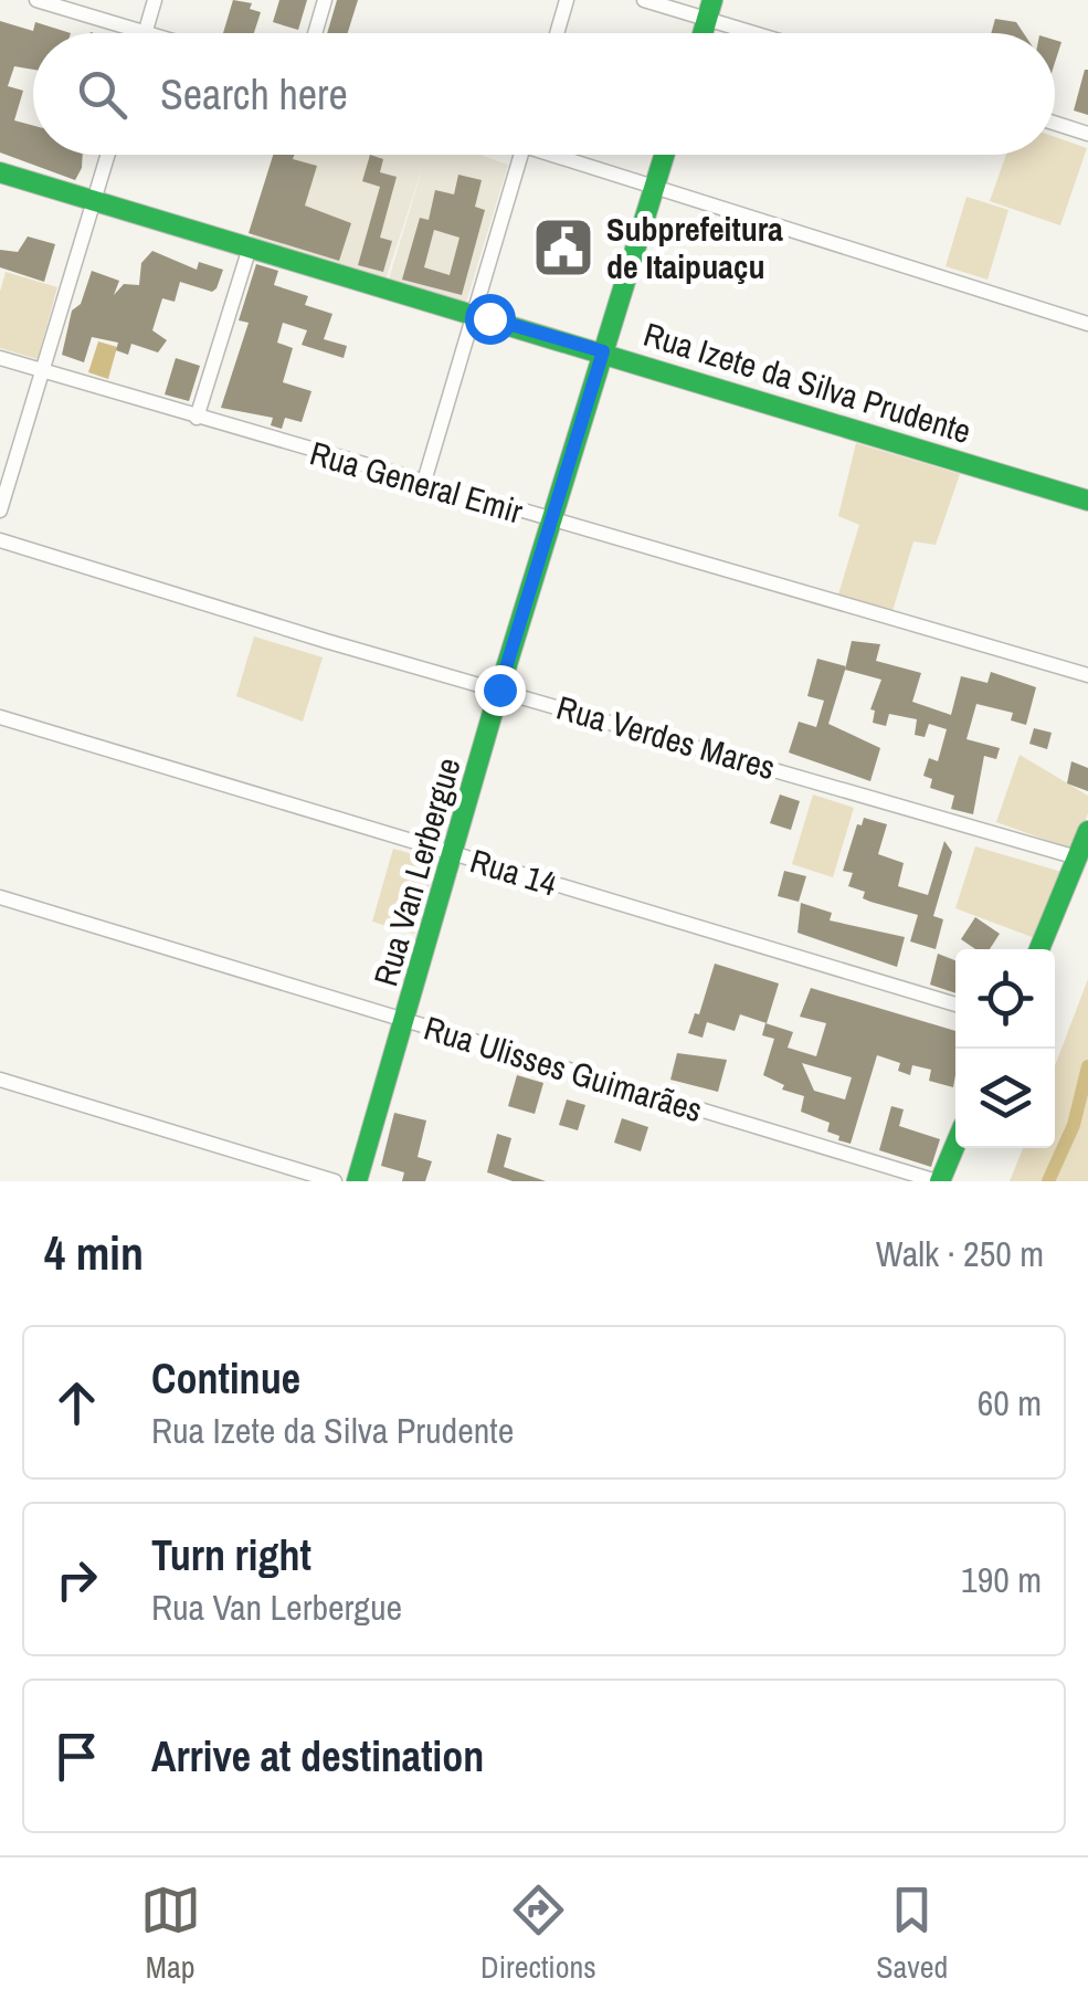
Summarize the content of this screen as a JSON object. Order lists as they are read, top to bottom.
{
  "streets": {
    "street": [
      "Rua Izete da Silva Prudente",
      "Rua General Emir",
      "Rua Verdes Mares",
      "Rua Van Lerbergue",
      "Rua 14",
      "Rua Ulisses Guimarães"
    ]
  },
  "crossings": [
    ["Rua Izete da Silva Prudente", "Rua Van Lerbergue"],
    ["Rua General Emir", "Rua Van Lerbergue"],
    ["Rua Verdes Mares", "Rua Van Lerbergue"],
    ["Rua Van Lerbergue", "Rua 14"],
    ["Rua Van Lerbergue", "Rua Ulisses Guimarães"]
  ],
  "places": {
    "public building": ["Subprefeitura de Itaipuaçu"]
  },
  "page": {
    "search": "Search here",
    "heading": ["4 min", "Walk · 250 m"],
    "list": [
      ["Continue", "Rua Izete da Silva Prudente", "60 m"],
      ["Turn right", "Rua Van Lerbergue", "190 m"],
      "Arrive at destination"
    ],
    "nav": ["Map", "Directions", "Saved"]
  }
}
